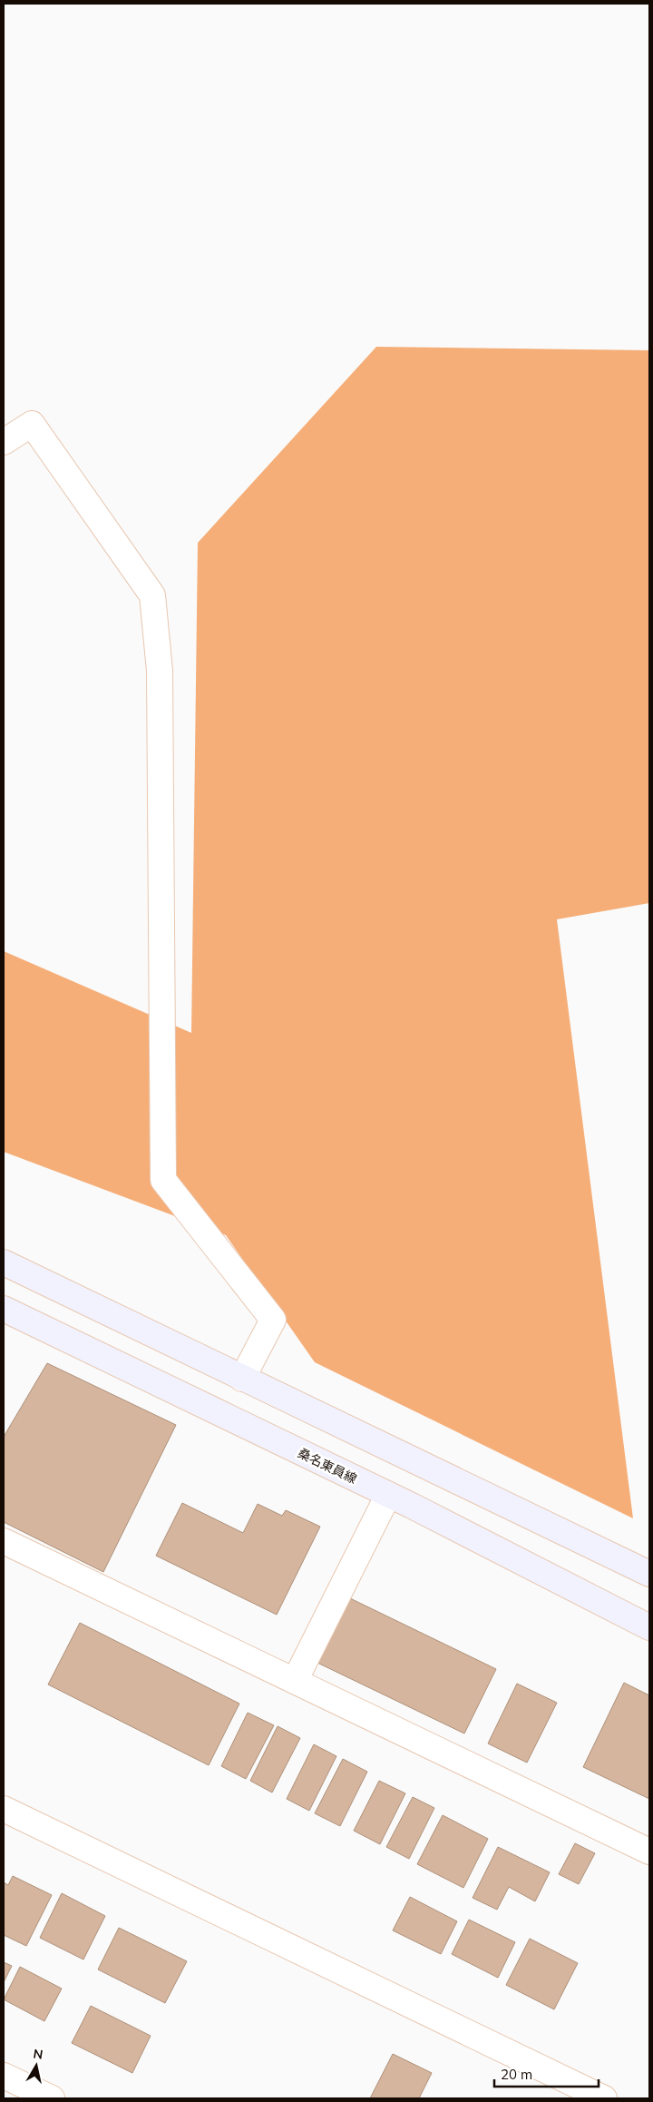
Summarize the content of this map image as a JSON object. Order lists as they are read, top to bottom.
{
  "streets": {
    "main road": ["桑名東員線"]
  },
  "scale_bar": "20 m",
  "north": "top"
}
